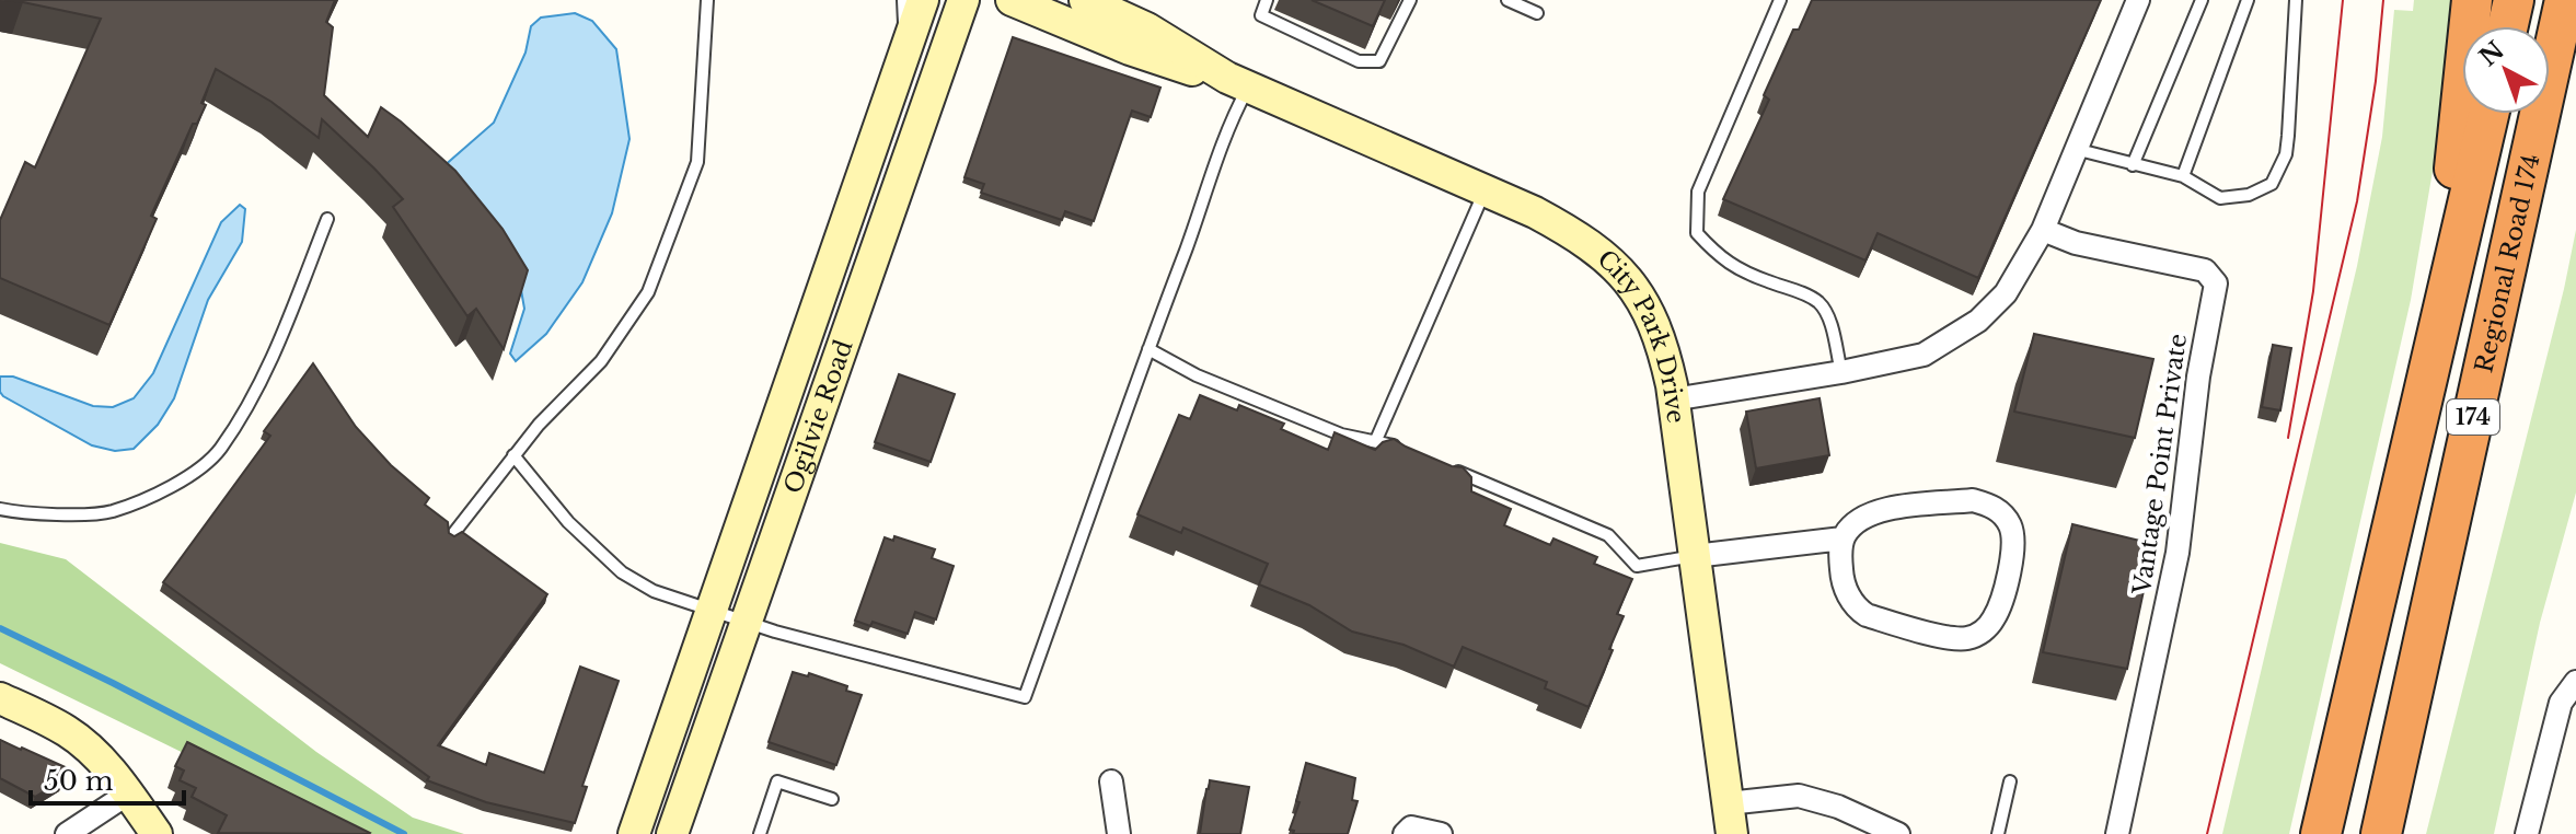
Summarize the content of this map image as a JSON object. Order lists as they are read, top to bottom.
{
  "streets": {
    "highway": ["Regional Road 174", "174"],
    "main road": ["City Park Drive", "Ogilvie Road"],
    "street": ["Vantage Point Private"]
  },
  "scale_bar": "50 m",
  "north": "top left"
}
